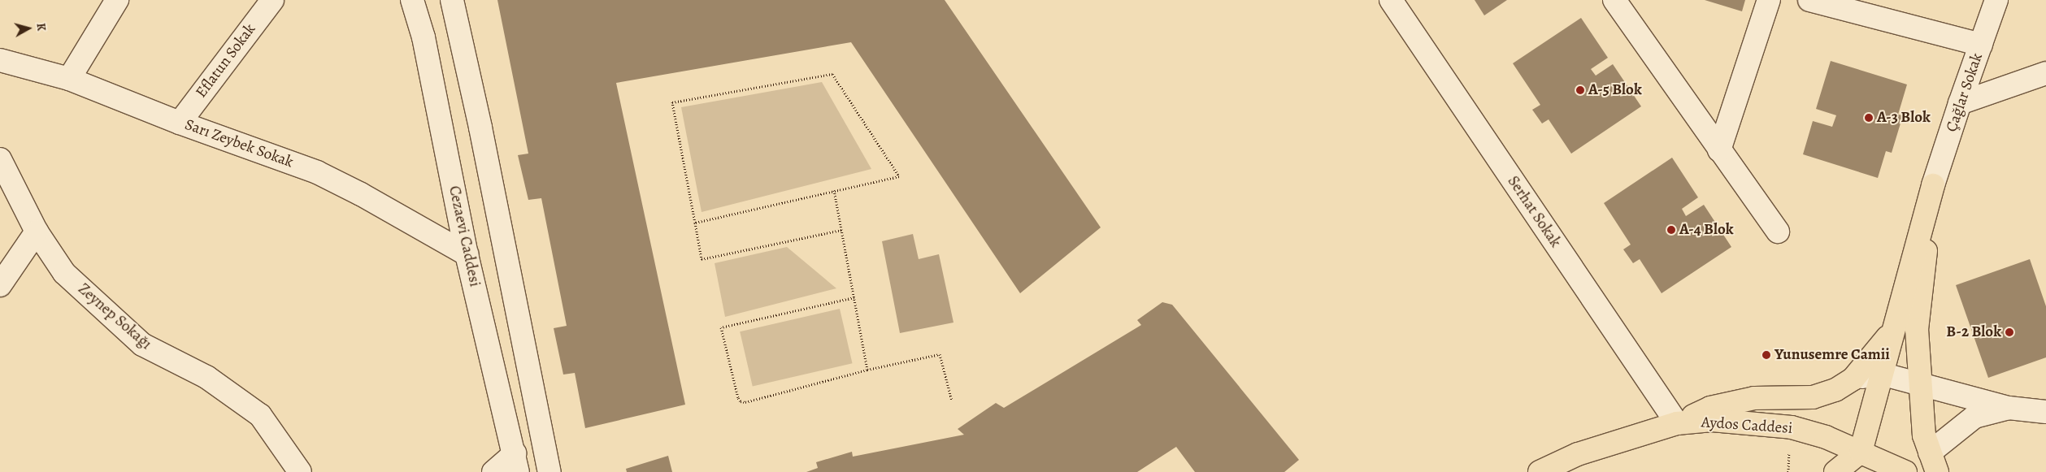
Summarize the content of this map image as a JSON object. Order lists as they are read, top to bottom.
{
  "streets": {
    "main road": ["Aydos Caddesi"],
    "street": [
      "Eflatun Sokak",
      "Çağlar Sokak",
      "Sarı Zeybek Sokak",
      "Serhat Sokak",
      "Cezaevi Caddesi",
      "Zeynep Sokağı"
    ]
  },
  "crossings": [
    ["Eflatun Sokak", "Sarı Zeybek Sokak"],
    ["Sarı Zeybek Sokak", "Cezaevi Caddesi"],
    ["Serhat Sokak", "Aydos Caddesi"]
  ],
  "places": [
    "A-5 Blok",
    "A-3 Blok",
    "A-4 Blok",
    "B-2 Blok",
    "Yunusemre Camii"
  ],
  "north": "right"
}
